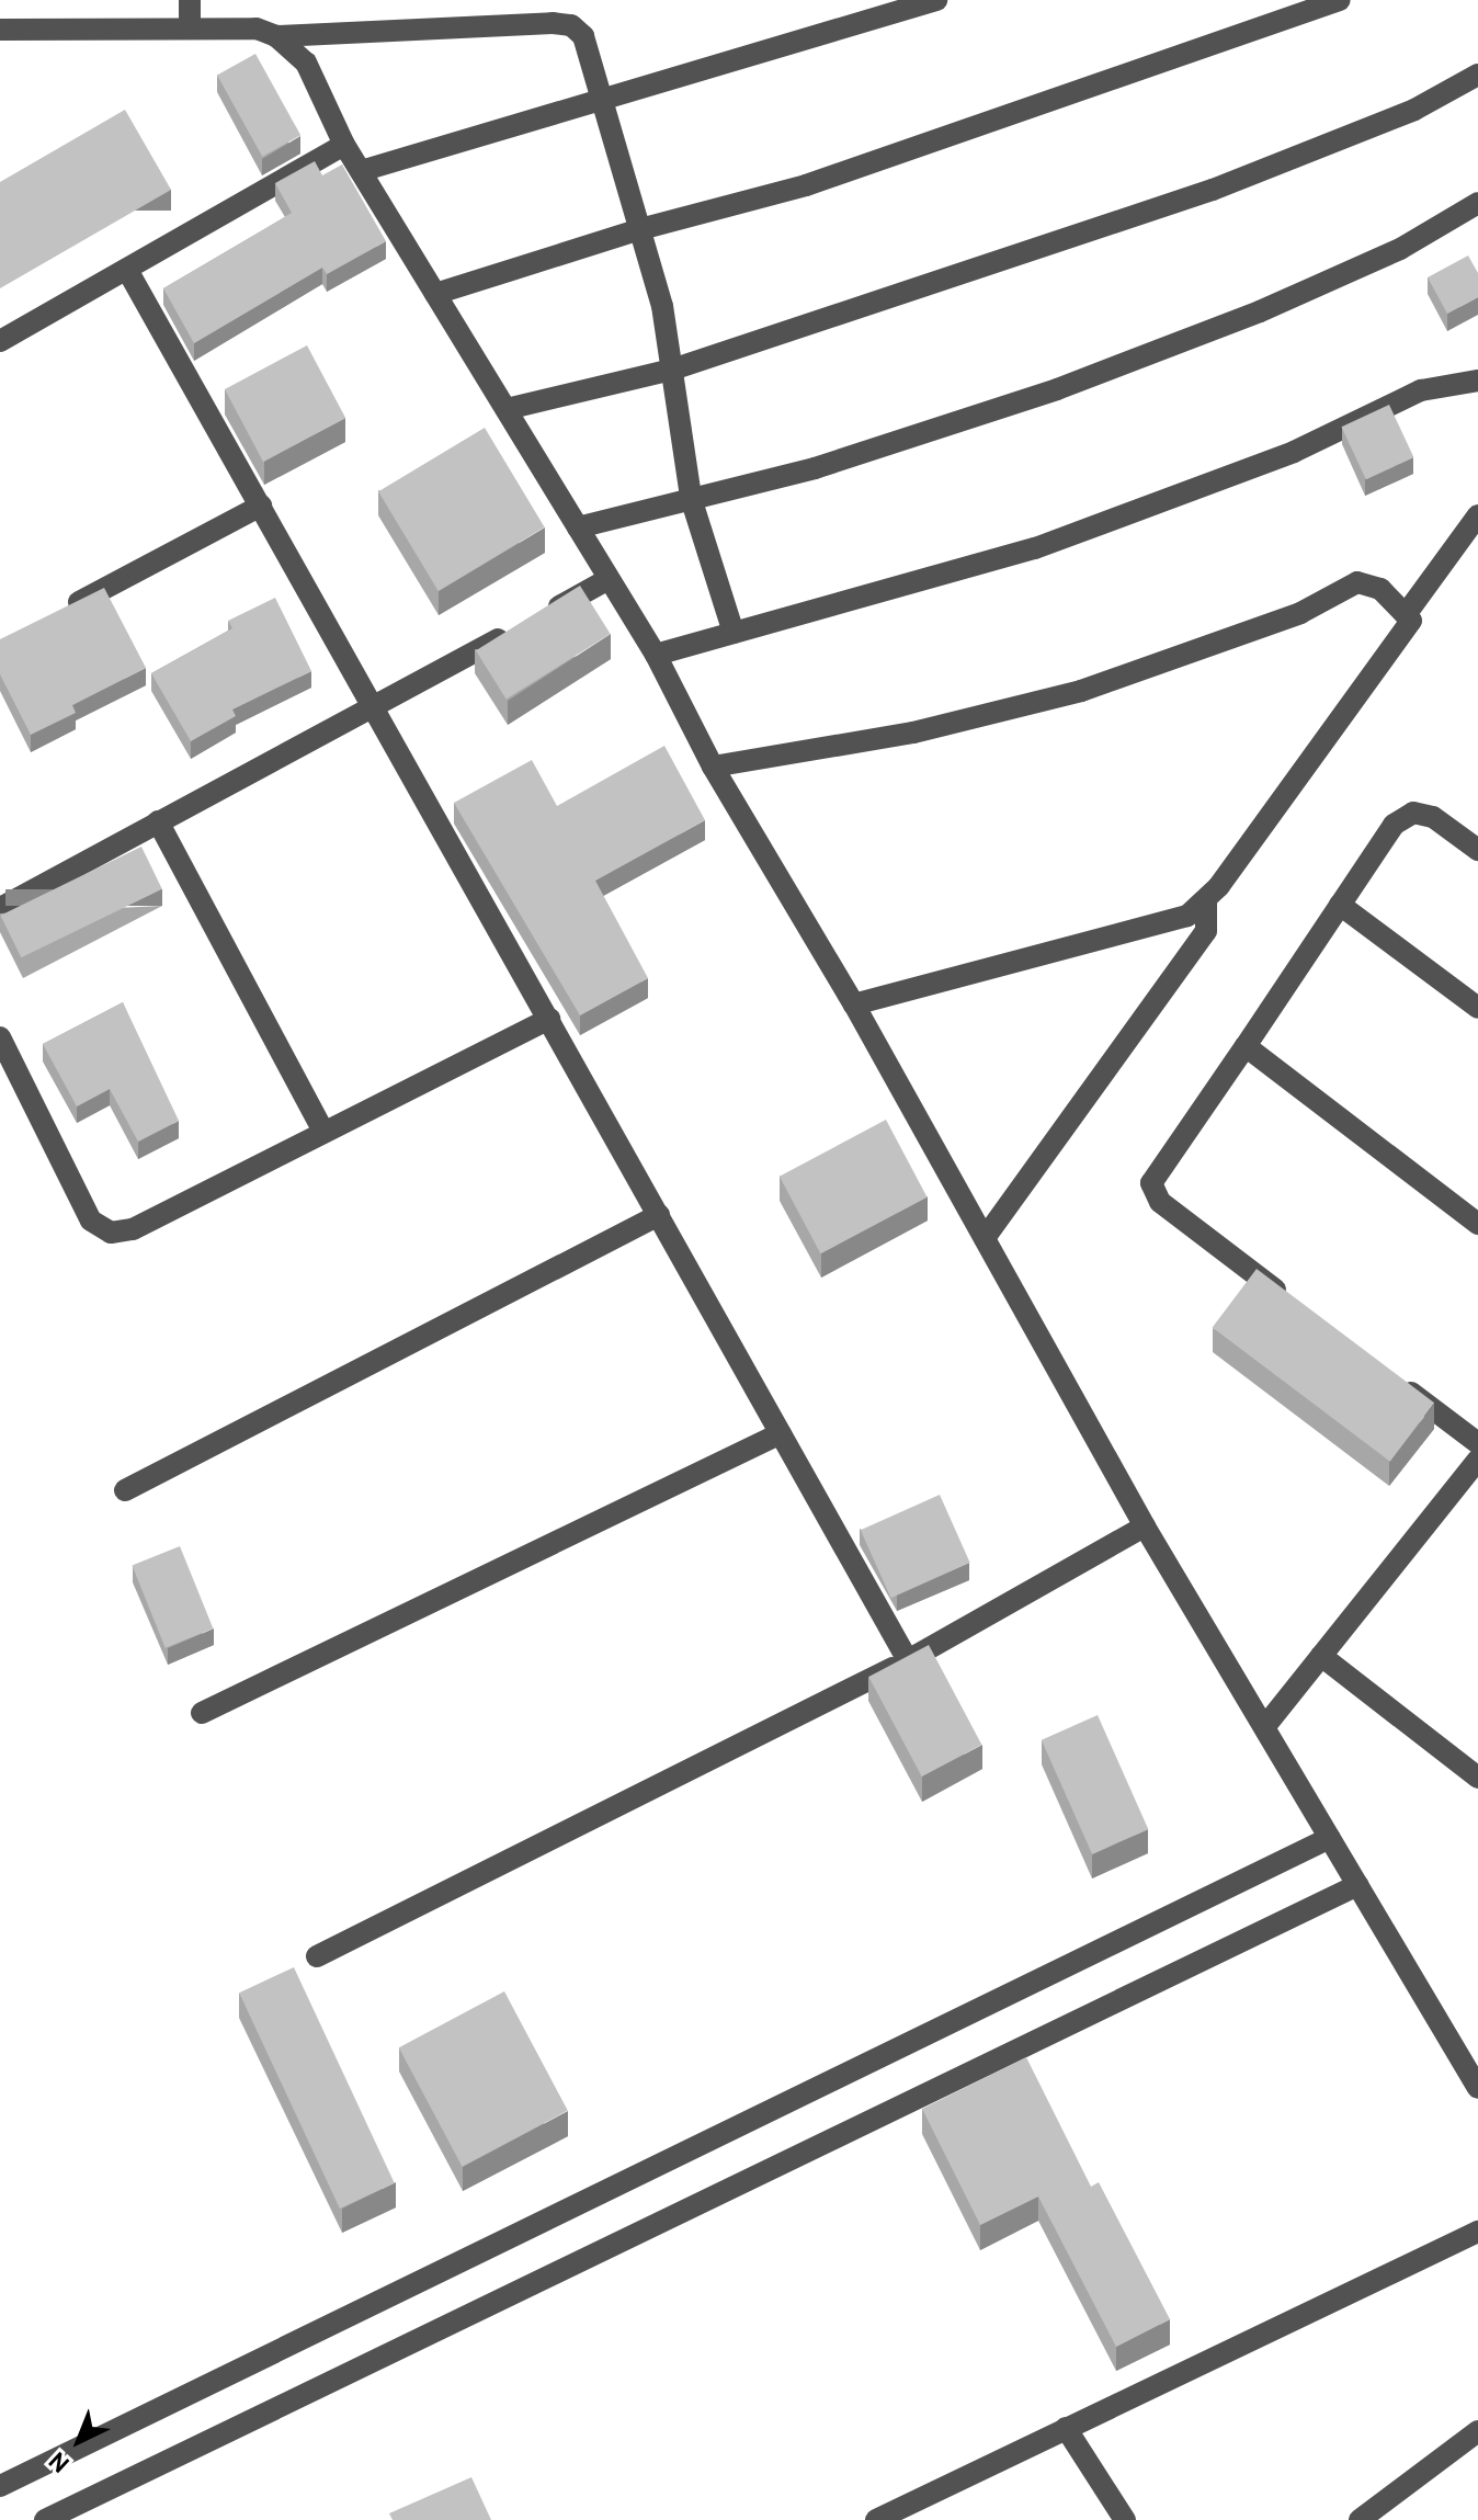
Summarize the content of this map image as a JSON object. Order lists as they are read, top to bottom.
{
  "north": "bottom left"
}
